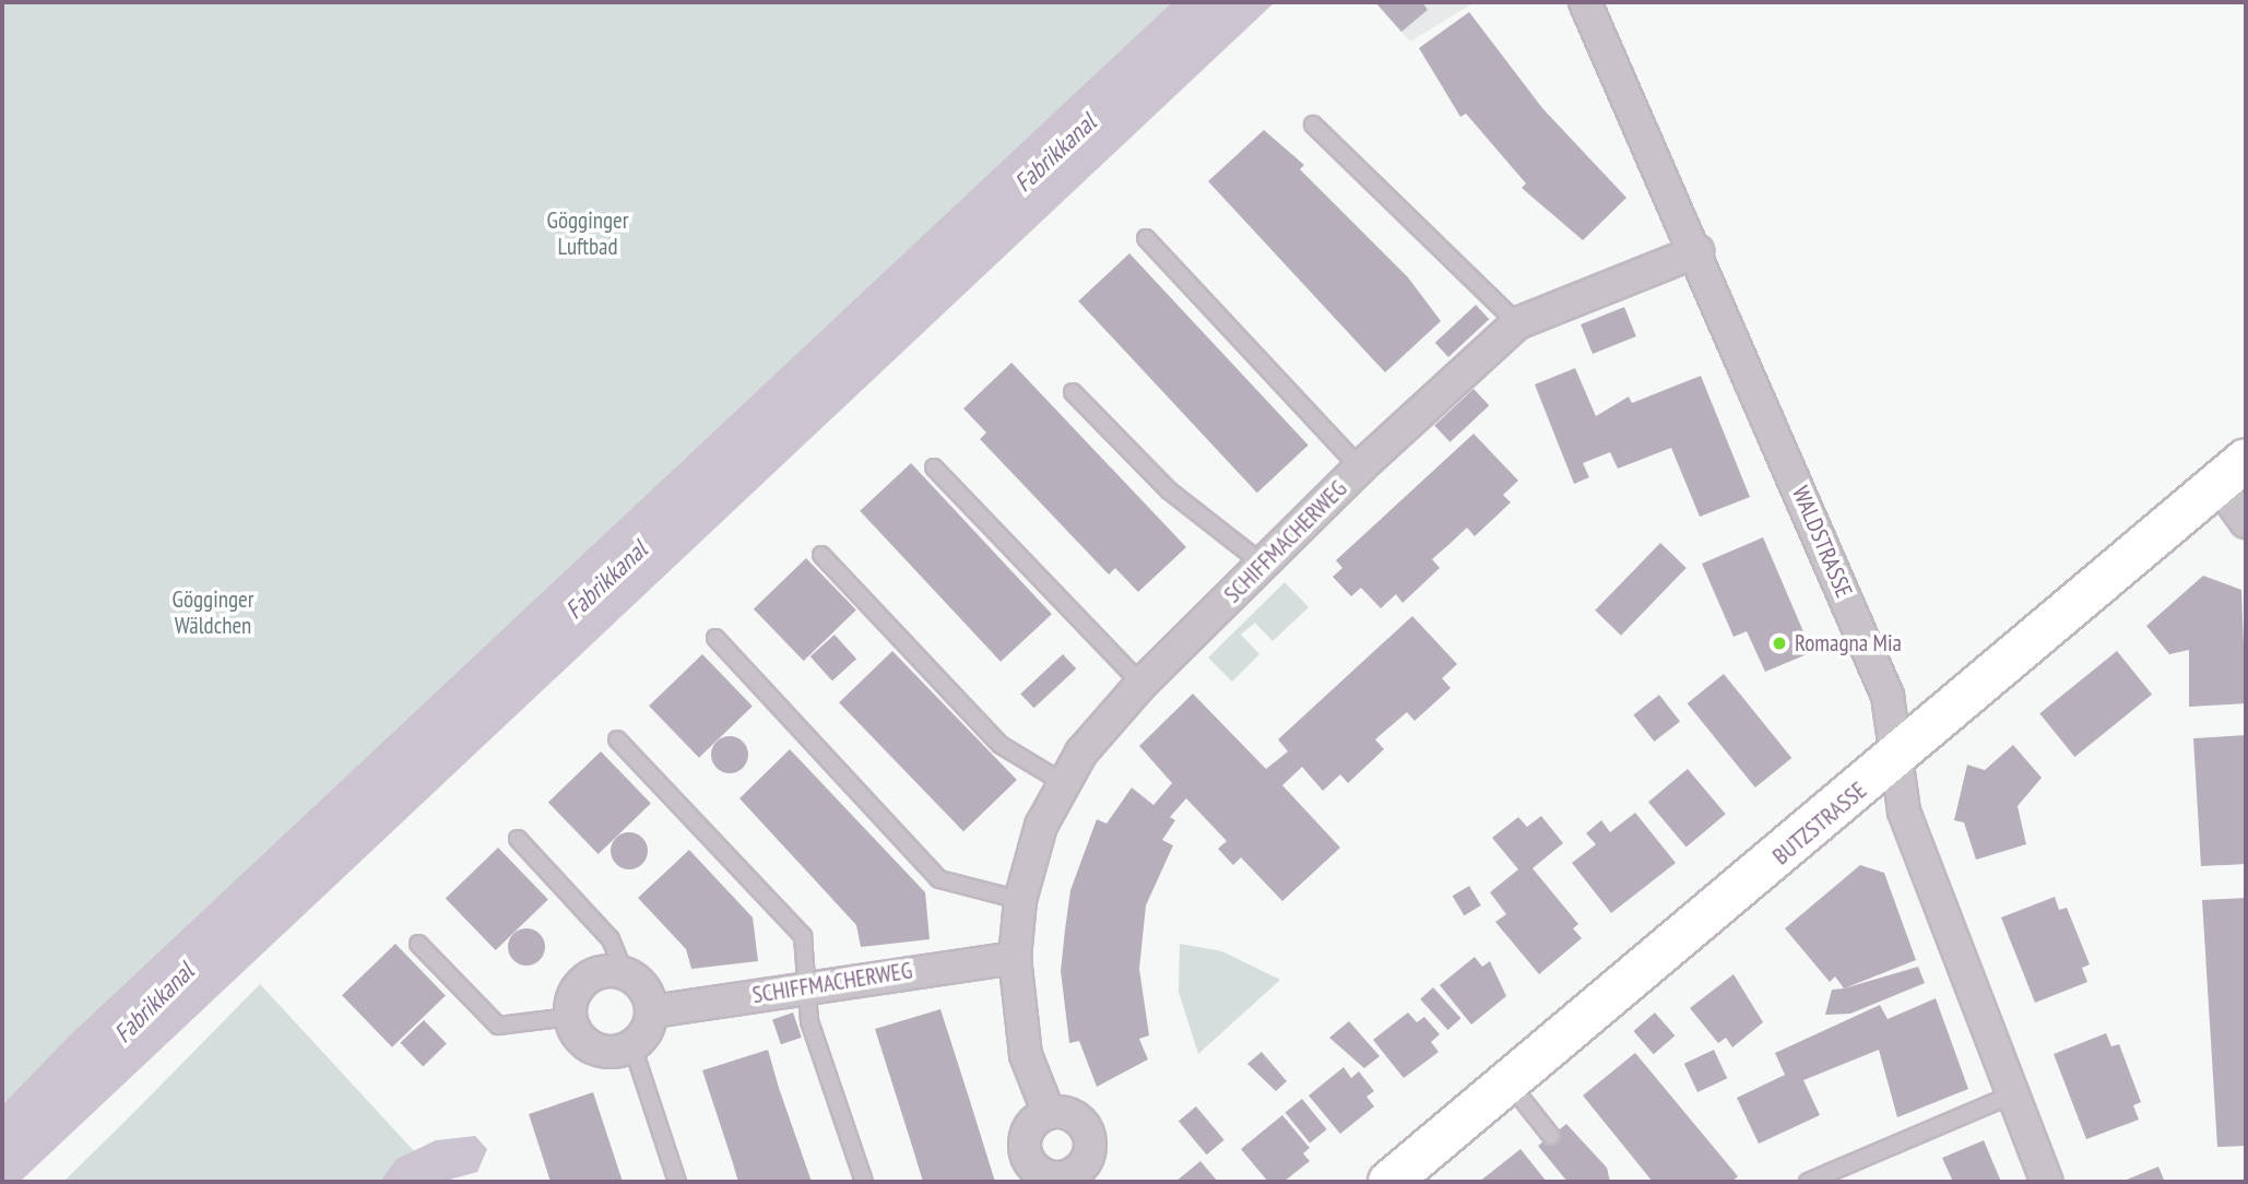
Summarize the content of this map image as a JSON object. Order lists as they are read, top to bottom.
{
  "streets": {
    "street": ["SCHIFFMACHERWEG", "WALDSTRASSE", "BUTZSTRASSE"]
  },
  "crossings": [
    ["SCHIFFMACHERWEG", "WALDSTRASSE"],
    ["WALDSTRASSE", "BUTZSTRASSE"]
  ],
  "water": ["Fabrikkanal"],
  "parks": ["Gögginger Luftbad", "Gögginger Wäldchen"],
  "places": ["Romagna Mia"]
}
